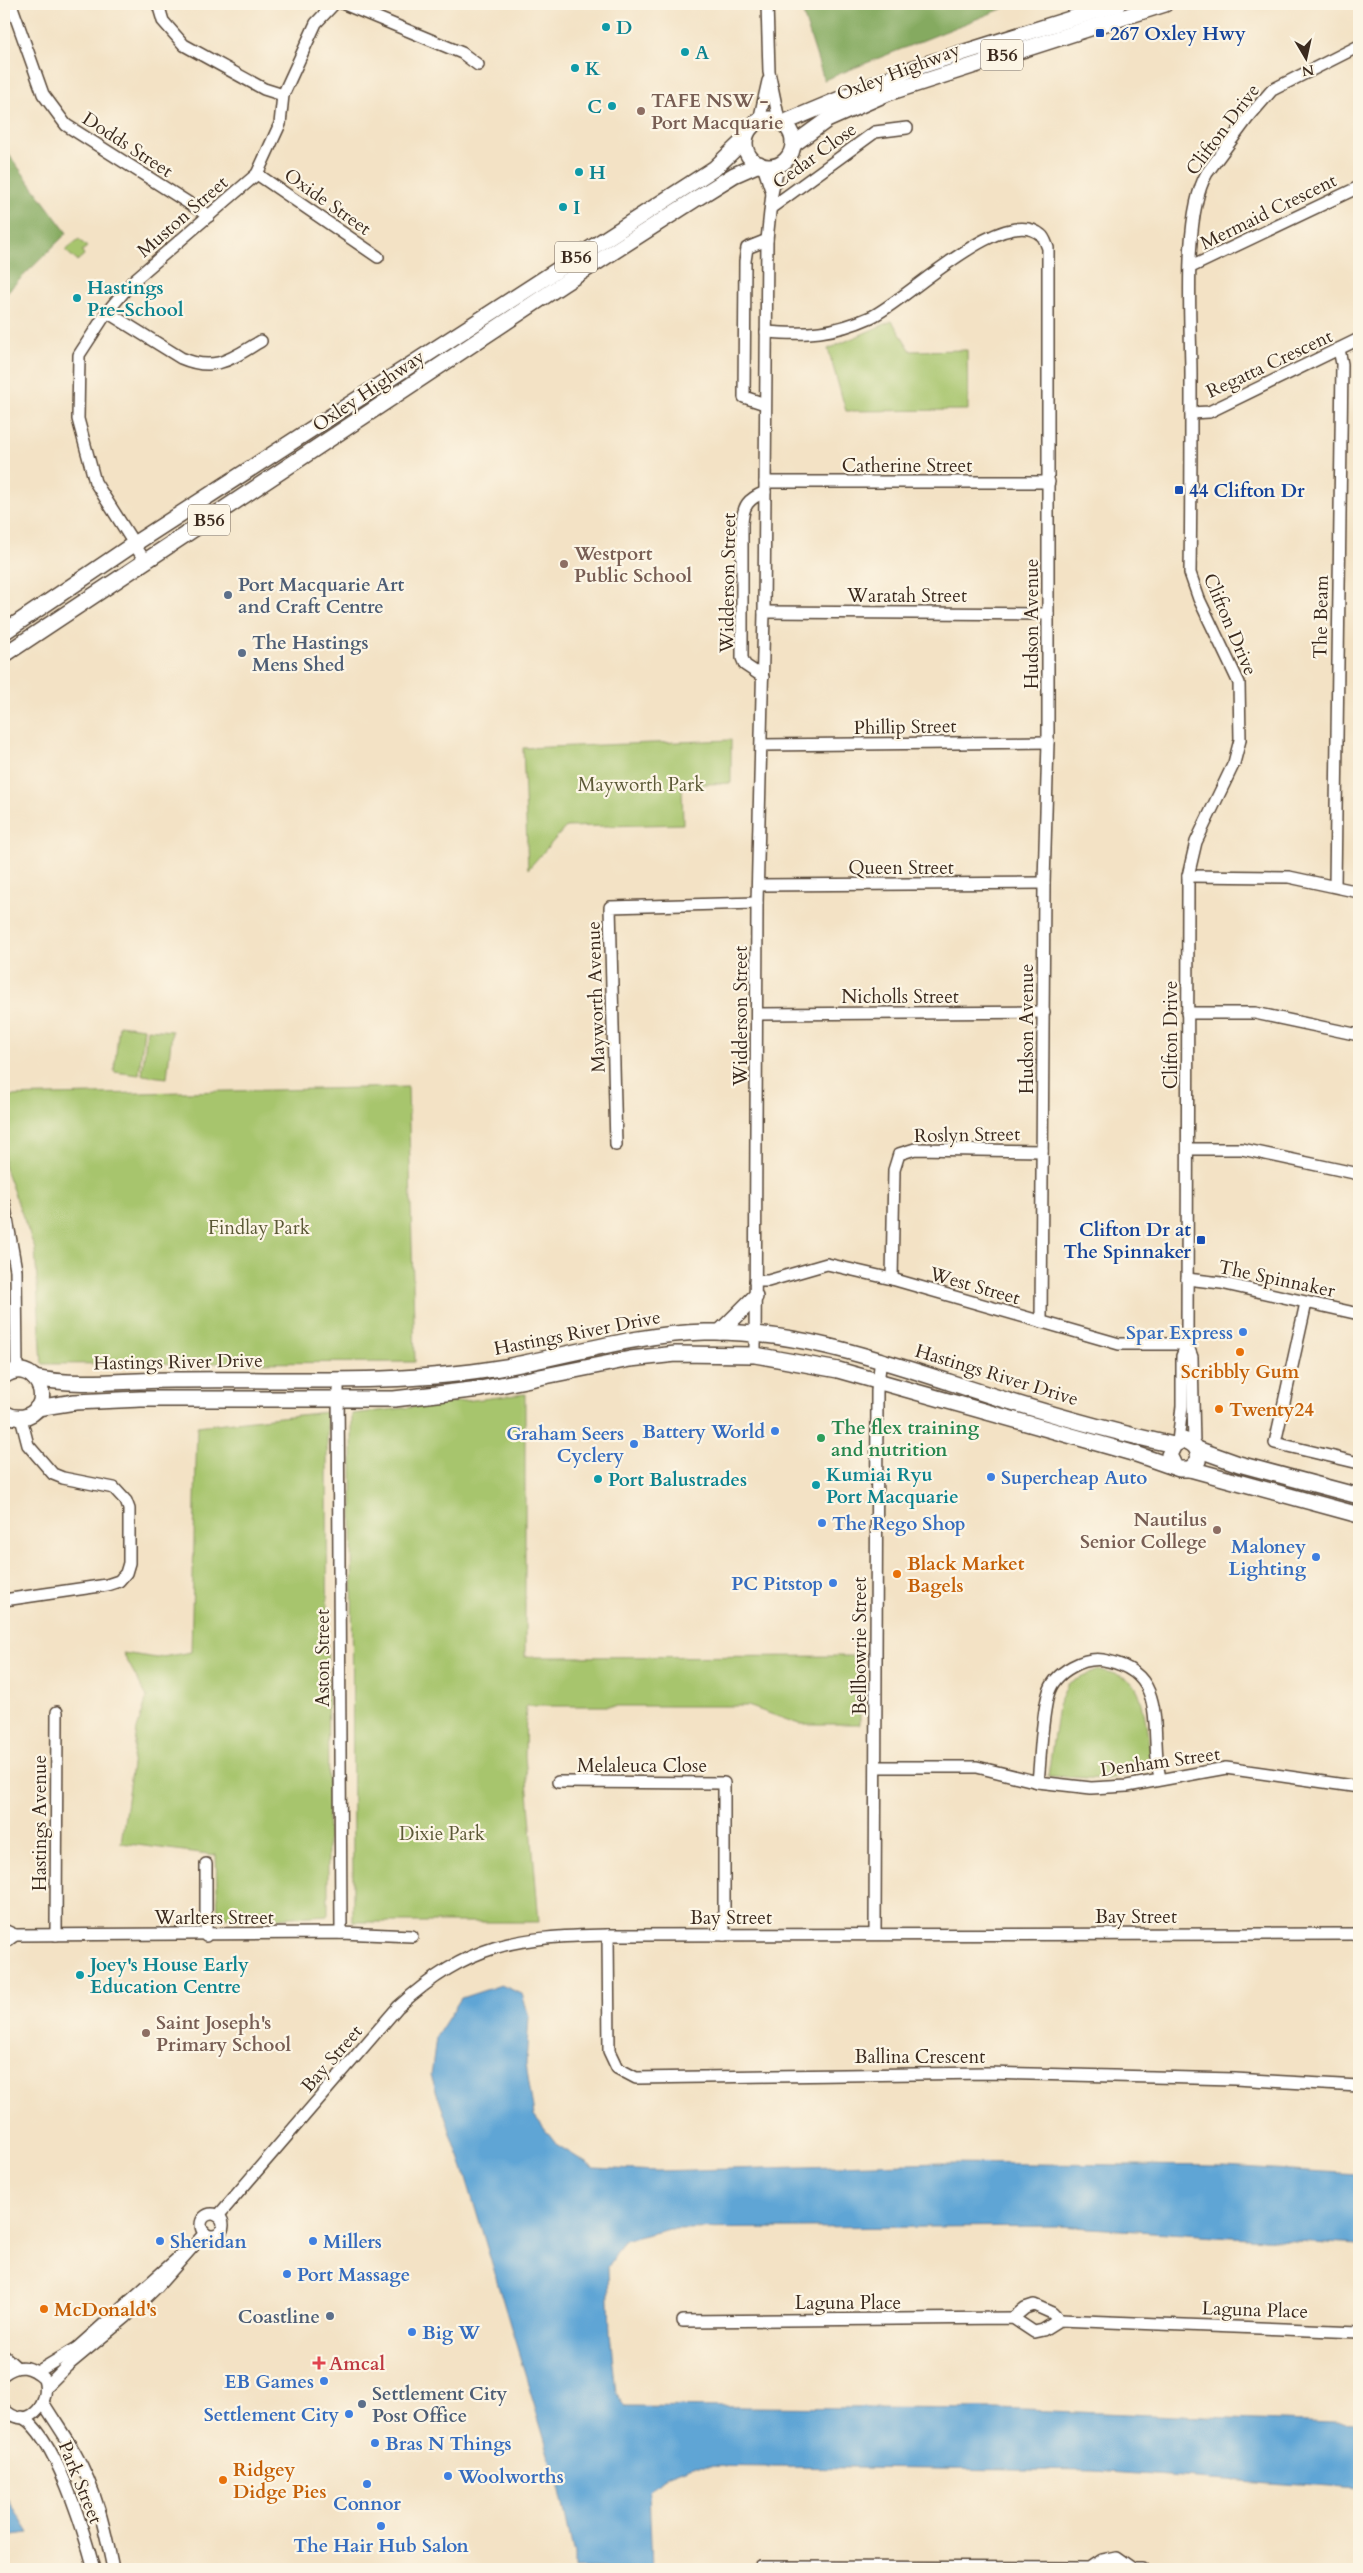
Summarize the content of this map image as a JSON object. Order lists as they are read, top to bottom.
{
  "streets": {
    "main road": ["B56", "Oxley Highway", "Hastings River Drive"],
    "street": [
      "Clifton Drive",
      "Dodds Street",
      "Cedar Close",
      "Oxide Street",
      "Mermaid Crescent",
      "Muston Street",
      "Regatta Crescent",
      "Catherine Street",
      "Widderson Street",
      "Waratah Street",
      "The Beam",
      "Hudson Avenue",
      "Phillip Street",
      "Queen Street",
      "Nicholls Street",
      "Mayworth Avenue",
      "Roslyn Street",
      "The Spinnaker",
      "West Street",
      "Bellbowrie Street",
      "Aston Street",
      "Denham Street",
      "Melaleuca Close",
      "Hastings Avenue",
      "Bay Street",
      "Warlters Street",
      "Ballina Crescent",
      "Laguna Place",
      "Park Street"
    ]
  },
  "crossings": [
    ["B56", "Oxley Highway"],
    ["B56", "Widderson Street"],
    ["Oxley Highway", "Muston Street"],
    ["Oxley Highway", "Widderson Street"],
    ["Clifton Drive", "Mermaid Crescent"],
    ["Clifton Drive", "Regatta Crescent"],
    ["Clifton Drive", "The Spinnaker"],
    ["Clifton Drive", "West Street"],
    ["Clifton Drive", "Hastings River Drive"],
    ["Dodds Street", "Muston Street"],
    ["Cedar Close", "Widderson Street"],
    ["Oxide Street", "Muston Street"],
    ["Regatta Crescent", "The Beam"],
    ["Catherine Street", "Widderson Street"],
    ["Catherine Street", "Hudson Avenue"],
    ["Widderson Street", "Waratah Street"],
    ["Widderson Street", "Hudson Avenue"],
    ["Widderson Street", "Phillip Street"],
    ["Widderson Street", "Queen Street"],
    ["Widderson Street", "Nicholls Street"],
    ["Widderson Street", "Mayworth Avenue"],
    ["Widderson Street", "West Street"],
    ["Widderson Street", "Hastings River Drive"],
    ["Waratah Street", "Hudson Avenue"],
    ["Hudson Avenue", "Phillip Street"],
    ["Hudson Avenue", "Queen Street"],
    ["Hudson Avenue", "Nicholls Street"],
    ["Hudson Avenue", "Roslyn Street"],
    ["Hudson Avenue", "West Street"],
    ["Roslyn Street", "West Street"],
    ["Hastings River Drive", "Bellbowrie Street"],
    ["Hastings River Drive", "Aston Street"],
    ["Bellbowrie Street", "Denham Street"],
    ["Bellbowrie Street", "Bay Street"],
    ["Aston Street", "Warlters Street"],
    ["Melaleuca Close", "Bay Street"],
    ["Hastings Avenue", "Warlters Street"],
    ["Bay Street", "Ballina Crescent"]
  ],
  "parks": ["Mayworth Park", "Findlay Park", "Dixie Park"],
  "places": {
    "other": [
      "D",
      "A",
      "K",
      "C",
      "TAFE NSW - Port Macquarie",
      "H",
      "I",
      "Hastings Pre-School",
      "Westport Public School",
      "Port Macquarie Art and Craft Centre",
      "The Hastings Mens Shed",
      "Spar Express",
      "Scribbly Gum",
      "Twenty24",
      "Battery World",
      "The flex training and nutrition",
      "Graham Seers Cyclery",
      "Supercheap Auto",
      "Port Balustrades",
      "Kumiai Ryu Port Macquarie",
      "The Rego Shop",
      "Nautilus Senior College",
      "Maloney Lighting",
      "Black Market Bagels",
      "PC Pitstop",
      "Joey's House Early Education Centre",
      "Saint Joseph's Primary School",
      "Sheridan",
      "Millers",
      "Port Massage",
      "McDonald's",
      "Coastline",
      "Big W",
      "EB Games",
      "Settlement City Post Office",
      "Settlement City",
      "Bras N Things",
      "Woolworths",
      "Ridgey Didge Pies",
      "Connor",
      "The Hair Hub Salon"
    ],
    "transit": ["267 Oxley Hwy", "44 Clifton Dr", "Clifton Dr at The Spinnaker"],
    "health": ["Amcal"]
  },
  "north": "bottom"
}
